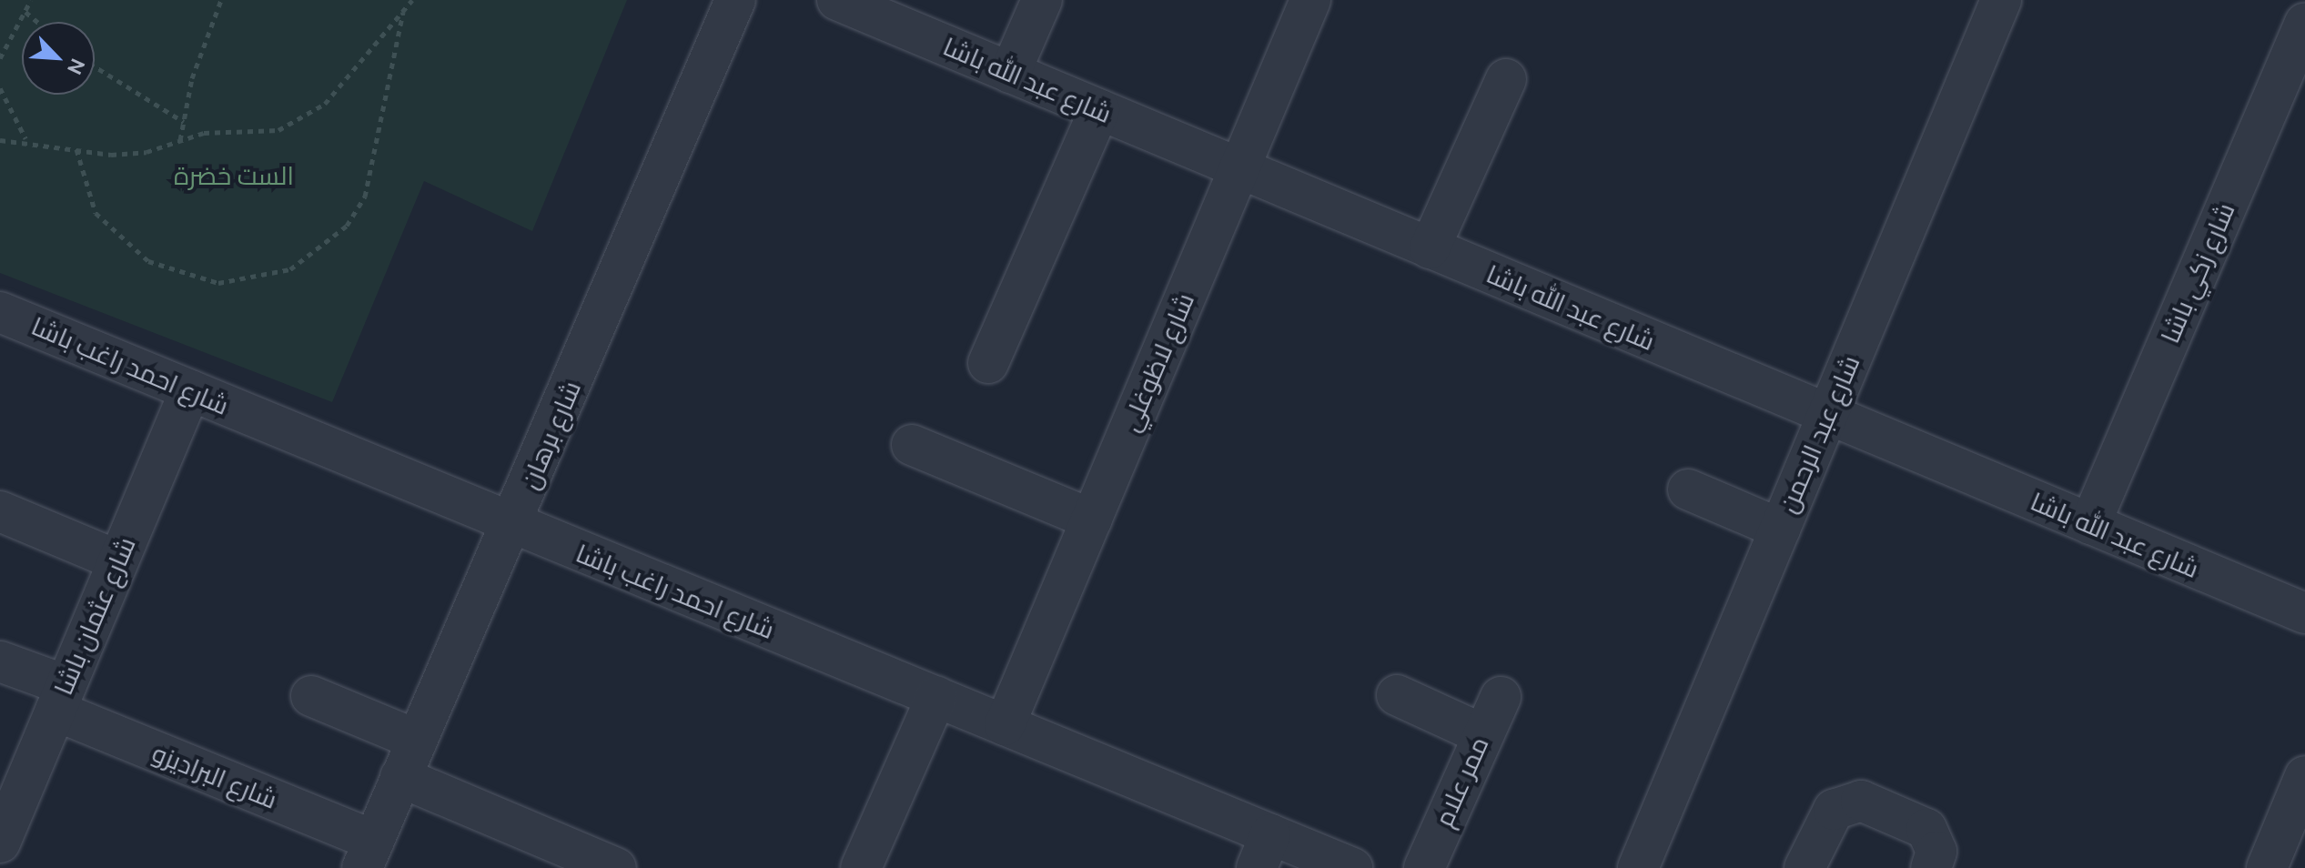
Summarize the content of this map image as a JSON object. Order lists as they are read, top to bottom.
{
  "streets": {
    "street": [
      "شارع عبد الله باشا",
      "شارع زكي باشا",
      "شارع لاظوغلي",
      "شارع احمد راغب باشا",
      "شارع عبد الرحمن",
      "شارع برهان",
      "شارع عثمان باشا",
      "شارع البراديزو",
      "ممر علام"
    ]
  },
  "crossings": [
    ["شارع عبد الله باشا", "شارع زكي باشا"],
    ["شارع عبد الله باشا", "شارع لاظوغلي"],
    ["شارع عبد الله باشا", "شارع عبد الرحمن"],
    ["شارع لاظوغلي", "شارع احمد راغب باشا"],
    ["شارع احمد راغب باشا", "شارع برهان"],
    ["شارع احمد راغب باشا", "شارع عثمان باشا"],
    ["شارع برهان", "شارع البراديزو"],
    ["شارع عثمان باشا", "شارع البراديزو"]
  ],
  "parks": ["الست خضرة"],
  "north": "bottom right"
}
